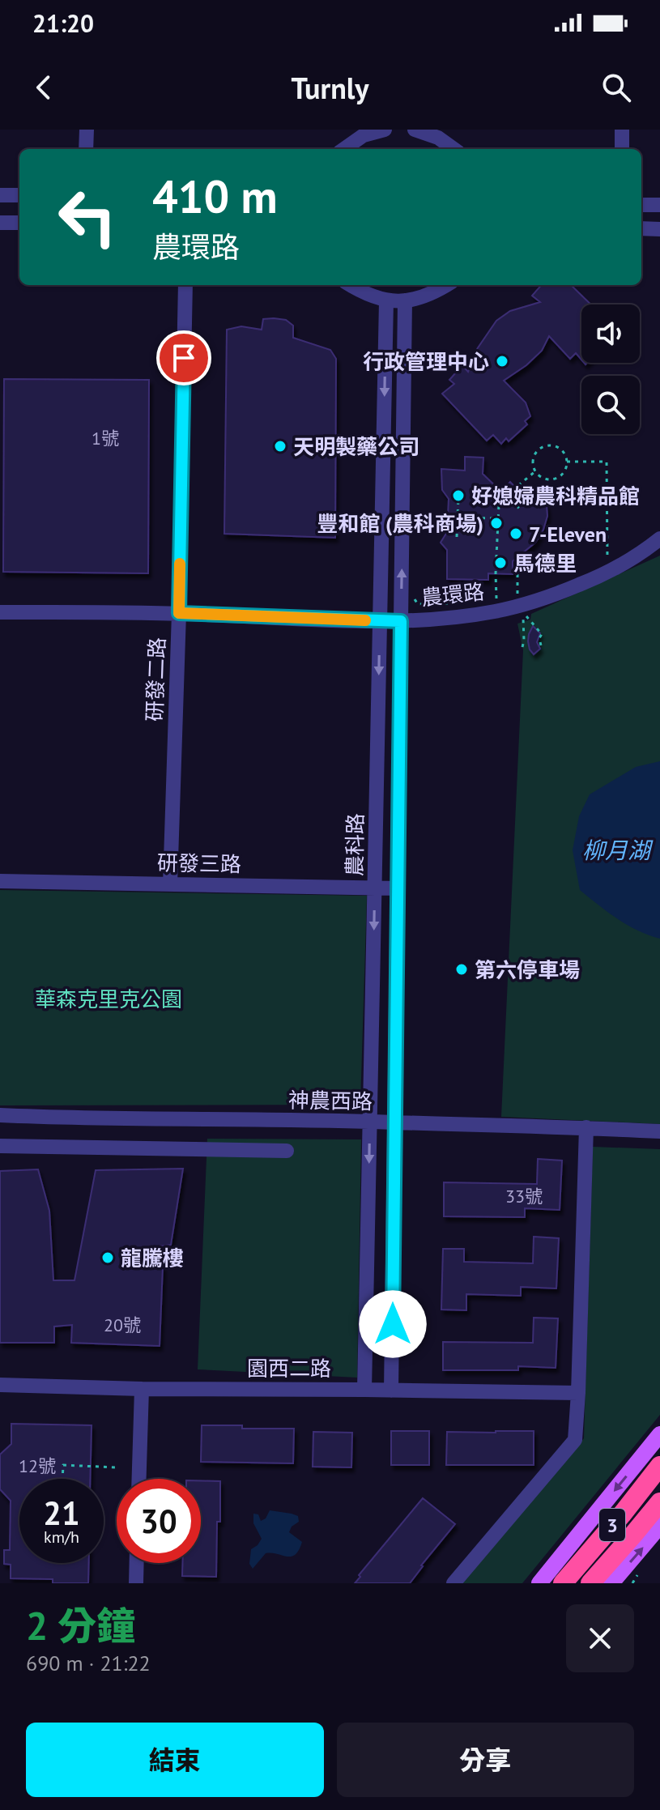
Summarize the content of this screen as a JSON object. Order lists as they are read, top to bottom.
{
  "streets": {
    "highway": ["3"],
    "street": [
      "農環路",
      "研發二路",
      "農科路",
      "研發三路",
      "神農西路",
      "園西二路"
    ]
  },
  "crossings": [
    ["農環路", "研發二路"],
    ["農環路", "農科路"],
    ["研發二路", "研發三路"],
    ["農科路", "研發三路"],
    ["農科路", "神農西路"],
    ["農科路", "園西二路"]
  ],
  "water": ["柳月湖"],
  "parks": ["華森克里克公園"],
  "places": [
    "行政管理中心",
    "天明製藥公司",
    "好媳婦農科精品館",
    "豐和館 (農科商場)",
    "7-Eleven",
    "馬德里",
    "第六停車場",
    "龍騰樓"
  ],
  "house_numbers": [
    "1號",
    "33號",
    "20號",
    "12號"
  ],
  "page": {
    "status": "21:20",
    "header": "Turnly",
    "turn": ["410 m", "農環路"],
    "speed": "21 km/h",
    "limit": "30",
    "heading": ["2 分鐘", "690 m · 21:22"],
    "buttons": ["結束", "分享"]
  }
}
